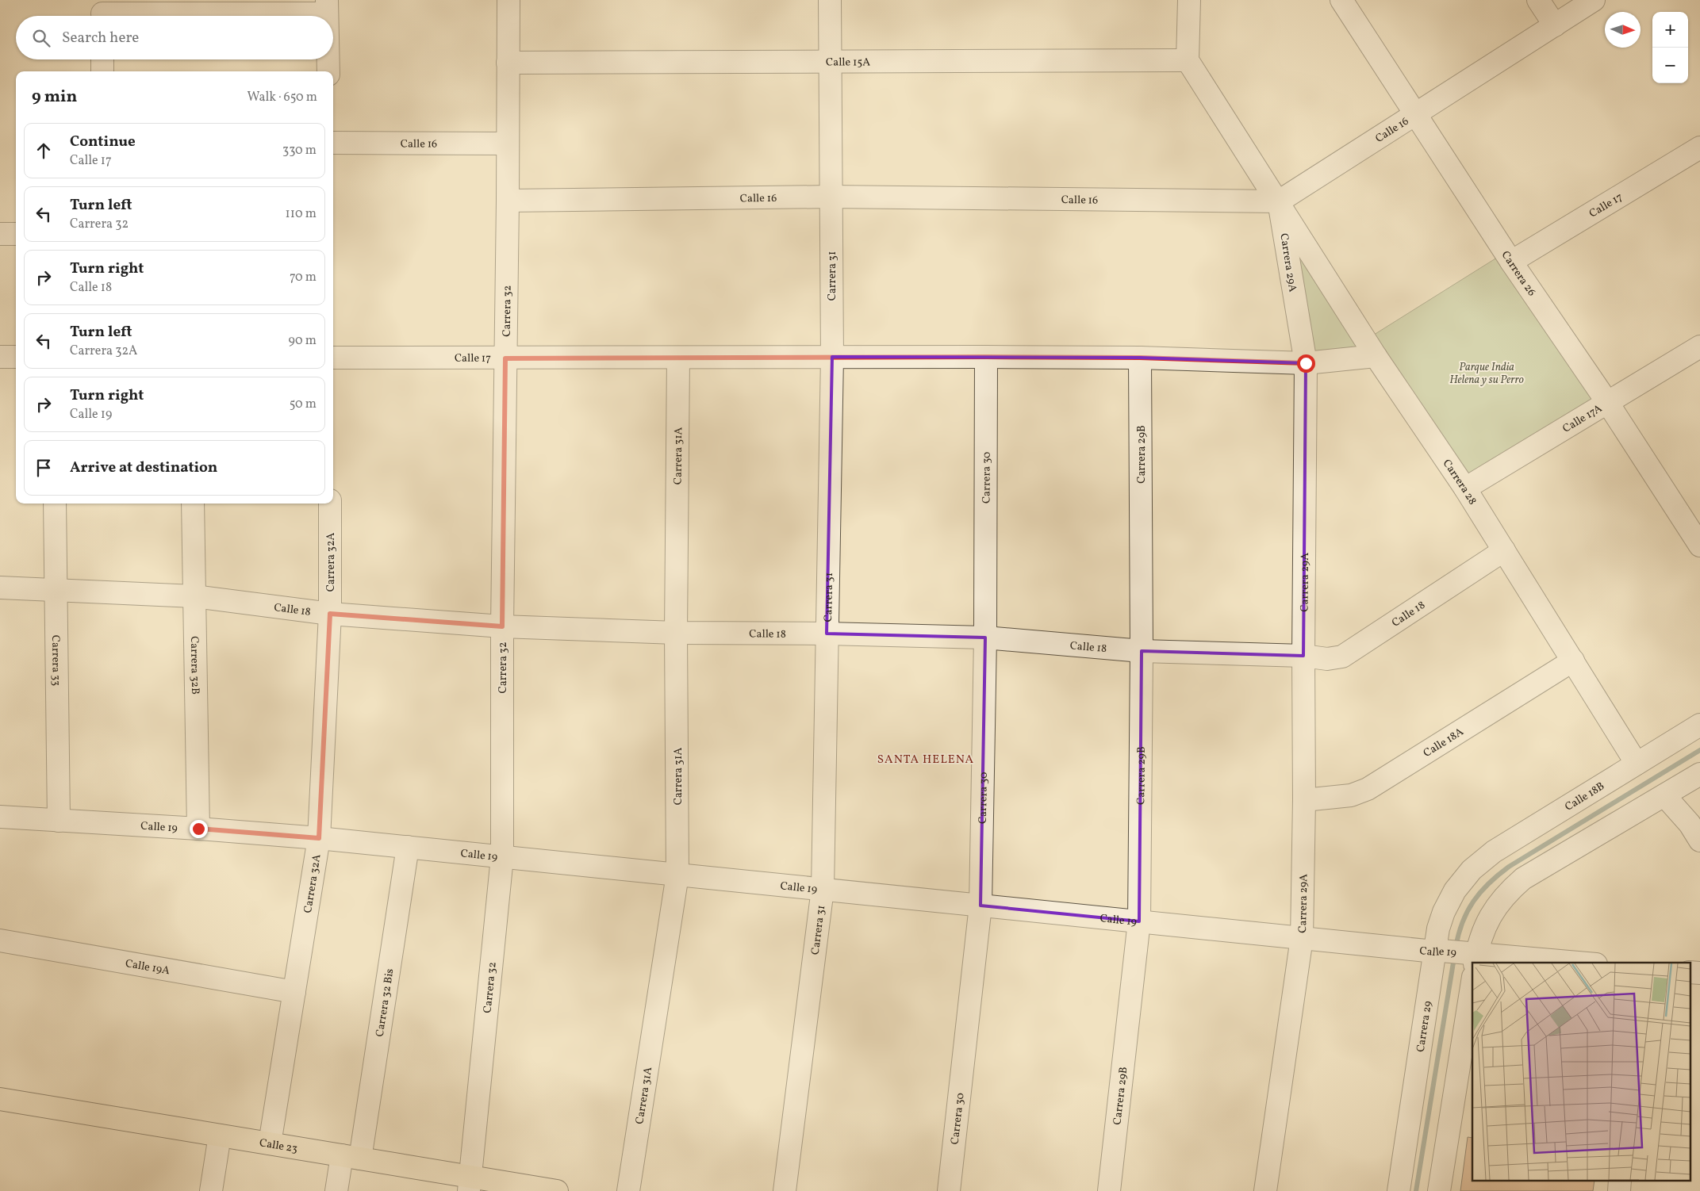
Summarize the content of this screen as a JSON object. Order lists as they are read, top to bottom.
{
  "streets": {
    "main road": ["Calle 23"],
    "street": [
      "Calle 15A",
      "Calle 16",
      "Calle 17",
      "Carrera 29A",
      "Carrera 26",
      "Carrera 31",
      "Carrera 32",
      "Calle 17A",
      "Carrera 29B",
      "Carrera 31A",
      "Carrera 30",
      "Carrera 28",
      "Carrera 32A",
      "Calle 18",
      "Carrera 33",
      "Carrera 32B",
      "Calle 18A",
      "Calle 18B",
      "Calle 19",
      "Calle 19A",
      "Carrera 32 Bis",
      "Carrera 29"
    ]
  },
  "crossings": [
    ["Calle 15A", "Carrera 29A"],
    ["Calle 15A", "Carrera 31"],
    ["Calle 15A", "Carrera 32"],
    ["Calle 16", "Carrera 29A"],
    ["Calle 16", "Carrera 26"],
    ["Calle 16", "Carrera 31"],
    ["Calle 16", "Carrera 32"],
    ["Calle 16", "Carrera 28"],
    ["Calle 17", "Carrera 29A"],
    ["Calle 17", "Carrera 26"],
    ["Calle 17", "Carrera 31"],
    ["Calle 17", "Carrera 32"],
    ["Calle 17", "Carrera 29B"],
    ["Calle 17", "Carrera 31A"],
    ["Calle 17", "Carrera 30"],
    ["Calle 17", "Carrera 28"],
    ["Carrera 29A", "Carrera 28"],
    ["Carrera 29A", "Calle 18"],
    ["Carrera 29A", "Calle 18A"],
    ["Carrera 29A", "Calle 19"],
    ["Carrera 26", "Calle 17A"],
    ["Carrera 31", "Calle 18"],
    ["Carrera 31", "Calle 19"],
    ["Carrera 32", "Calle 18"],
    ["Carrera 32", "Calle 19"],
    ["Carrera 32", "Calle 23"],
    ["Calle 17A", "Carrera 28"],
    ["Carrera 29B", "Calle 18"],
    ["Carrera 29B", "Calle 19"],
    ["Carrera 31A", "Calle 18"],
    ["Carrera 31A", "Calle 19"],
    ["Carrera 30", "Calle 18"],
    ["Carrera 30", "Calle 19"],
    ["Carrera 28", "Calle 18"],
    ["Carrera 28", "Calle 18A"],
    ["Carrera 28", "Calle 18B"],
    ["Carrera 32A", "Calle 18"],
    ["Carrera 32A", "Calle 19"],
    ["Carrera 32A", "Calle 19A"],
    ["Carrera 32A", "Calle 23"],
    ["Calle 18", "Carrera 33"],
    ["Calle 18", "Carrera 32B"],
    ["Carrera 33", "Calle 19"],
    ["Carrera 32B", "Calle 19"],
    ["Calle 18B", "Carrera 29"],
    ["Calle 19", "Carrera 32 Bis"],
    ["Calle 19", "Carrera 29"],
    ["Carrera 32 Bis", "Calle 23"]
  ],
  "districts": ["SANTA HELENA"],
  "parks": ["Parque India Helena y su Perro"],
  "north": "right",
  "page": {
    "map_buttons": ["+", "−"],
    "search": "Search here",
    "heading": ["9 min", "Walk · 650 m"],
    "list": [
      ["Continue", "Calle 17", "330 m"],
      ["Turn left", "Carrera 32", "110 m"],
      ["Turn right", "Calle 18", "70 m"],
      ["Turn left", "Carrera 32A", "90 m"],
      ["Turn right", "Calle 19", "50 m"],
      "Arrive at destination"
    ]
  }
}
